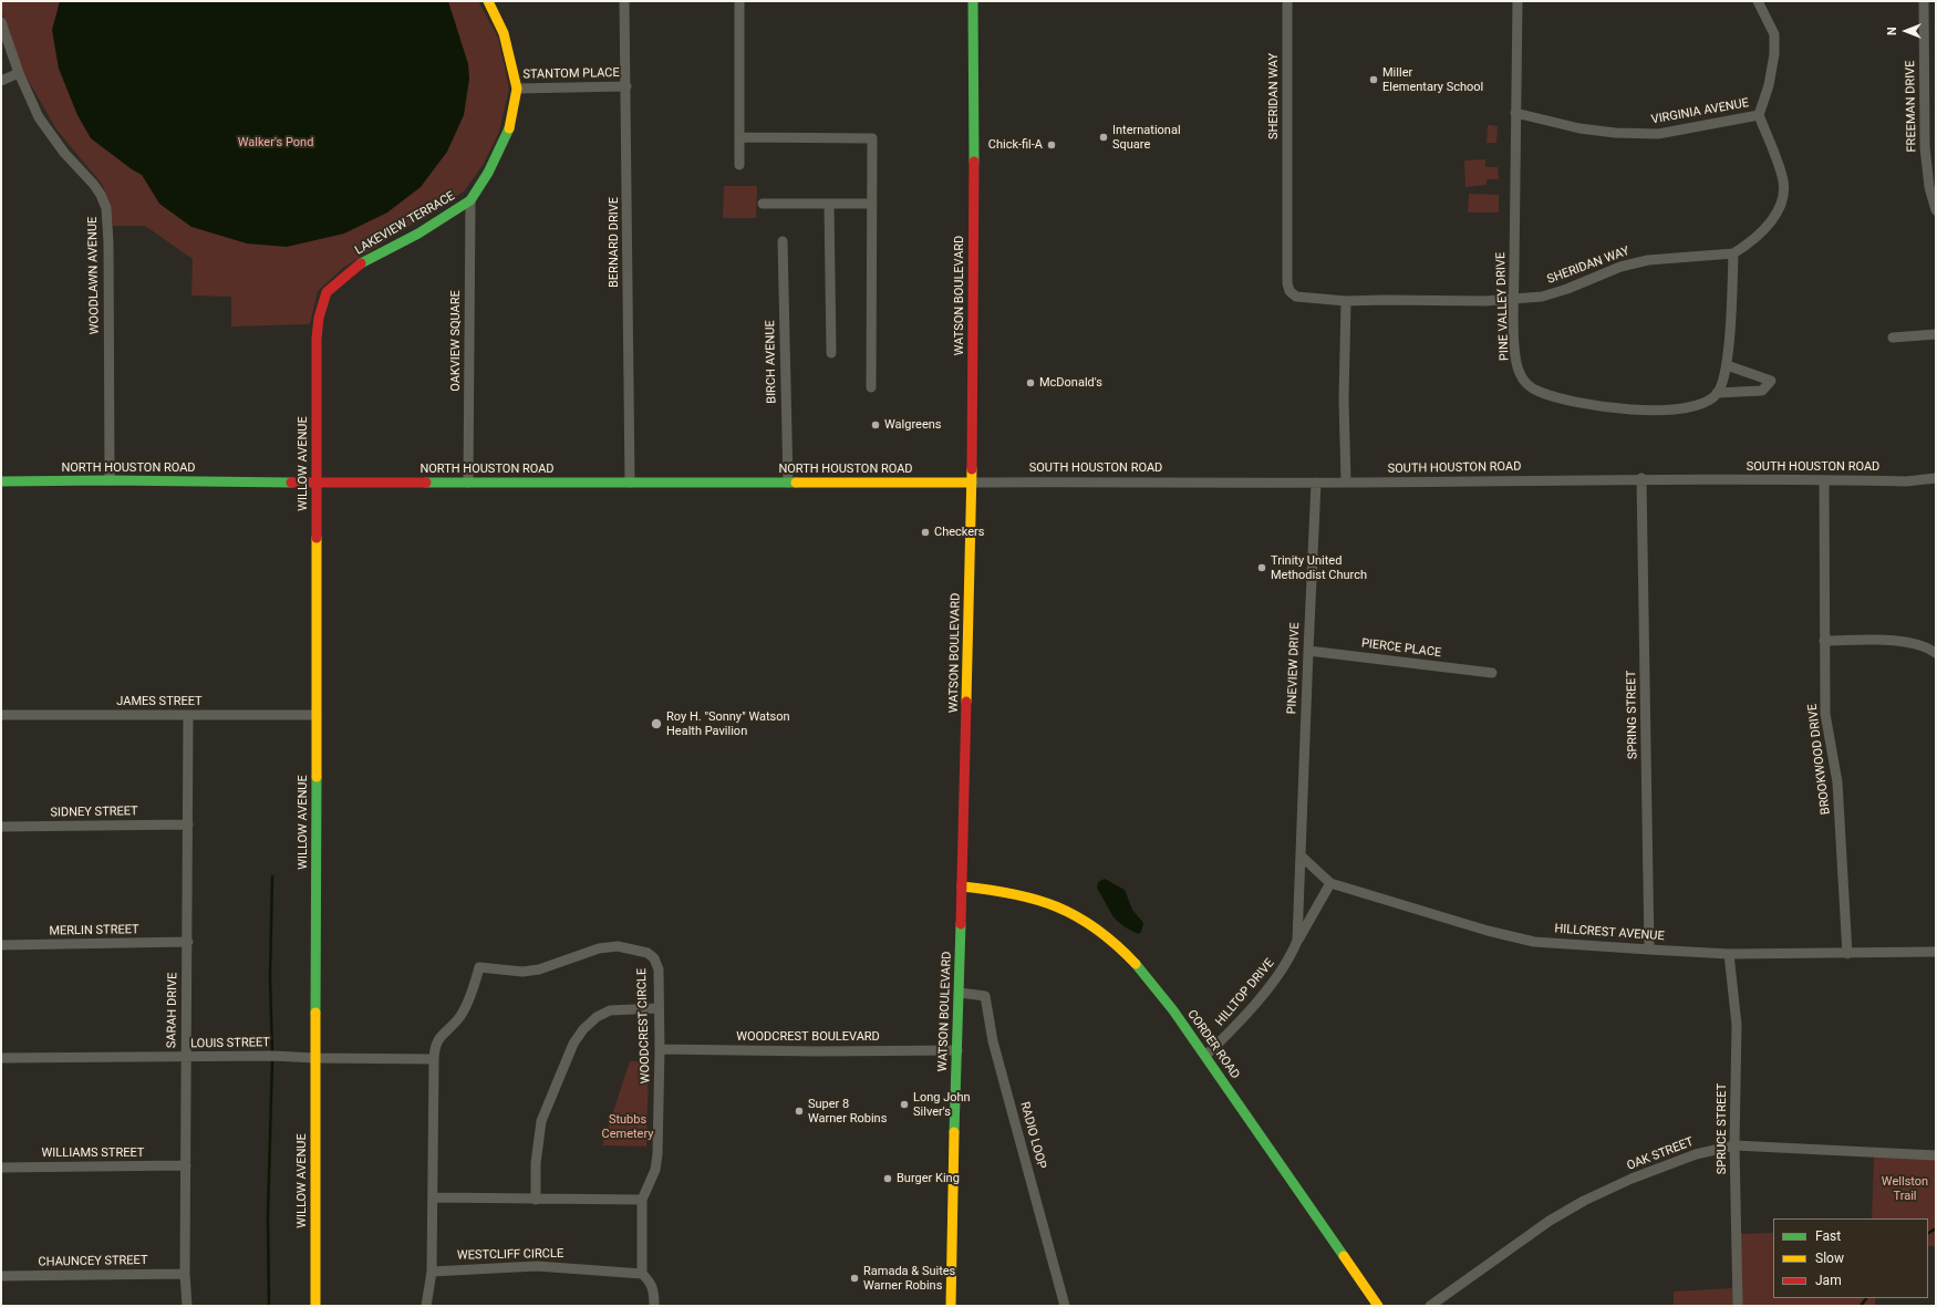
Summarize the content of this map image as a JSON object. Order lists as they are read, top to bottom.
{
  "streets": {
    "street": [
      "STANTOM PLACE",
      "SHERIDAN WAY",
      "FREEMAN DRIVE",
      "VIRGINIA AVENUE",
      "LAKEVIEW TERRACE",
      "BERNARD DRIVE",
      "WOODLAWN AVENUE",
      "WATSON BOULEVARD",
      "PINE VALLEY DRIVE",
      "OAKVIEW SQUARE",
      "BIRCH AVENUE",
      "WILLOW AVENUE",
      "SOUTH HOUSTON ROAD",
      "NORTH HOUSTON ROAD",
      "PIERCE PLACE",
      "PINEVIEW DRIVE",
      "JAMES STREET",
      "SPRING STREET",
      "BROOKWOOD DRIVE",
      "SIDNEY STREET",
      "MERLIN STREET",
      "HILLCREST AVENUE",
      "HILLTOP DRIVE",
      "SARAH DRIVE",
      "WOODCREST CIRCLE",
      "WOODCREST BOULEVARD",
      "LOUIS STREET",
      "CORDER ROAD",
      "SPRUCE STREET",
      "RADIO LOOP",
      "WILLIAMS STREET",
      "OAK STREET",
      "WESTCLIFF CIRCLE",
      "CHAUNCEY STREET"
    ]
  },
  "crossings": [
    ["STANTOM PLACE", "LAKEVIEW TERRACE"],
    ["STANTOM PLACE", "BERNARD DRIVE"],
    ["SHERIDAN WAY", "PINE VALLEY DRIVE"],
    ["VIRGINIA AVENUE", "PINE VALLEY DRIVE"],
    ["LAKEVIEW TERRACE", "OAKVIEW SQUARE"],
    ["LAKEVIEW TERRACE", "WILLOW AVENUE"],
    ["BERNARD DRIVE", "NORTH HOUSTON ROAD"],
    ["WOODLAWN AVENUE", "NORTH HOUSTON ROAD"],
    ["WATSON BOULEVARD", "SOUTH HOUSTON ROAD"],
    ["WATSON BOULEVARD", "NORTH HOUSTON ROAD"],
    ["WATSON BOULEVARD", "WOODCREST BOULEVARD"],
    ["WATSON BOULEVARD", "CORDER ROAD"],
    ["WATSON BOULEVARD", "RADIO LOOP"],
    ["OAKVIEW SQUARE", "NORTH HOUSTON ROAD"],
    ["BIRCH AVENUE", "NORTH HOUSTON ROAD"],
    ["WILLOW AVENUE", "NORTH HOUSTON ROAD"],
    ["WILLOW AVENUE", "JAMES STREET"],
    ["WILLOW AVENUE", "LOUIS STREET"],
    ["SOUTH HOUSTON ROAD", "NORTH HOUSTON ROAD"],
    ["SOUTH HOUSTON ROAD", "PINEVIEW DRIVE"],
    ["SOUTH HOUSTON ROAD", "SPRING STREET"],
    ["SOUTH HOUSTON ROAD", "BROOKWOOD DRIVE"],
    ["PIERCE PLACE", "PINEVIEW DRIVE"],
    ["PINEVIEW DRIVE", "HILLCREST AVENUE"],
    ["PINEVIEW DRIVE", "HILLTOP DRIVE"],
    ["JAMES STREET", "SARAH DRIVE"],
    ["SPRING STREET", "HILLCREST AVENUE"],
    ["BROOKWOOD DRIVE", "HILLCREST AVENUE"],
    ["SIDNEY STREET", "SARAH DRIVE"],
    ["MERLIN STREET", "SARAH DRIVE"],
    ["HILLCREST AVENUE", "HILLTOP DRIVE"],
    ["HILLCREST AVENUE", "SPRUCE STREET"],
    ["HILLTOP DRIVE", "CORDER ROAD"],
    ["SARAH DRIVE", "LOUIS STREET"],
    ["SARAH DRIVE", "WILLIAMS STREET"],
    ["SARAH DRIVE", "CHAUNCEY STREET"],
    ["WOODCREST CIRCLE", "WOODCREST BOULEVARD"],
    ["WOODCREST CIRCLE", "LOUIS STREET"],
    ["SPRUCE STREET", "OAK STREET"]
  ],
  "parks": ["Walker's Pond", "Stubbs Cemetery", "Wellston Trail"],
  "places": [
    "Miller Elementary School",
    "International Square",
    "Chick-fil-A",
    "McDonald's",
    "Walgreens",
    "Checkers",
    "Trinity United Methodist Church",
    "Roy H. \"Sonny\" Watson Health Pavilion",
    "Long John Silver's",
    "Super 8 Warner Robins",
    "Burger King",
    "Ramada & Suites Warner Robins"
  ],
  "legend": ["Fast", "Slow", "Jam"],
  "north": "left"
}
